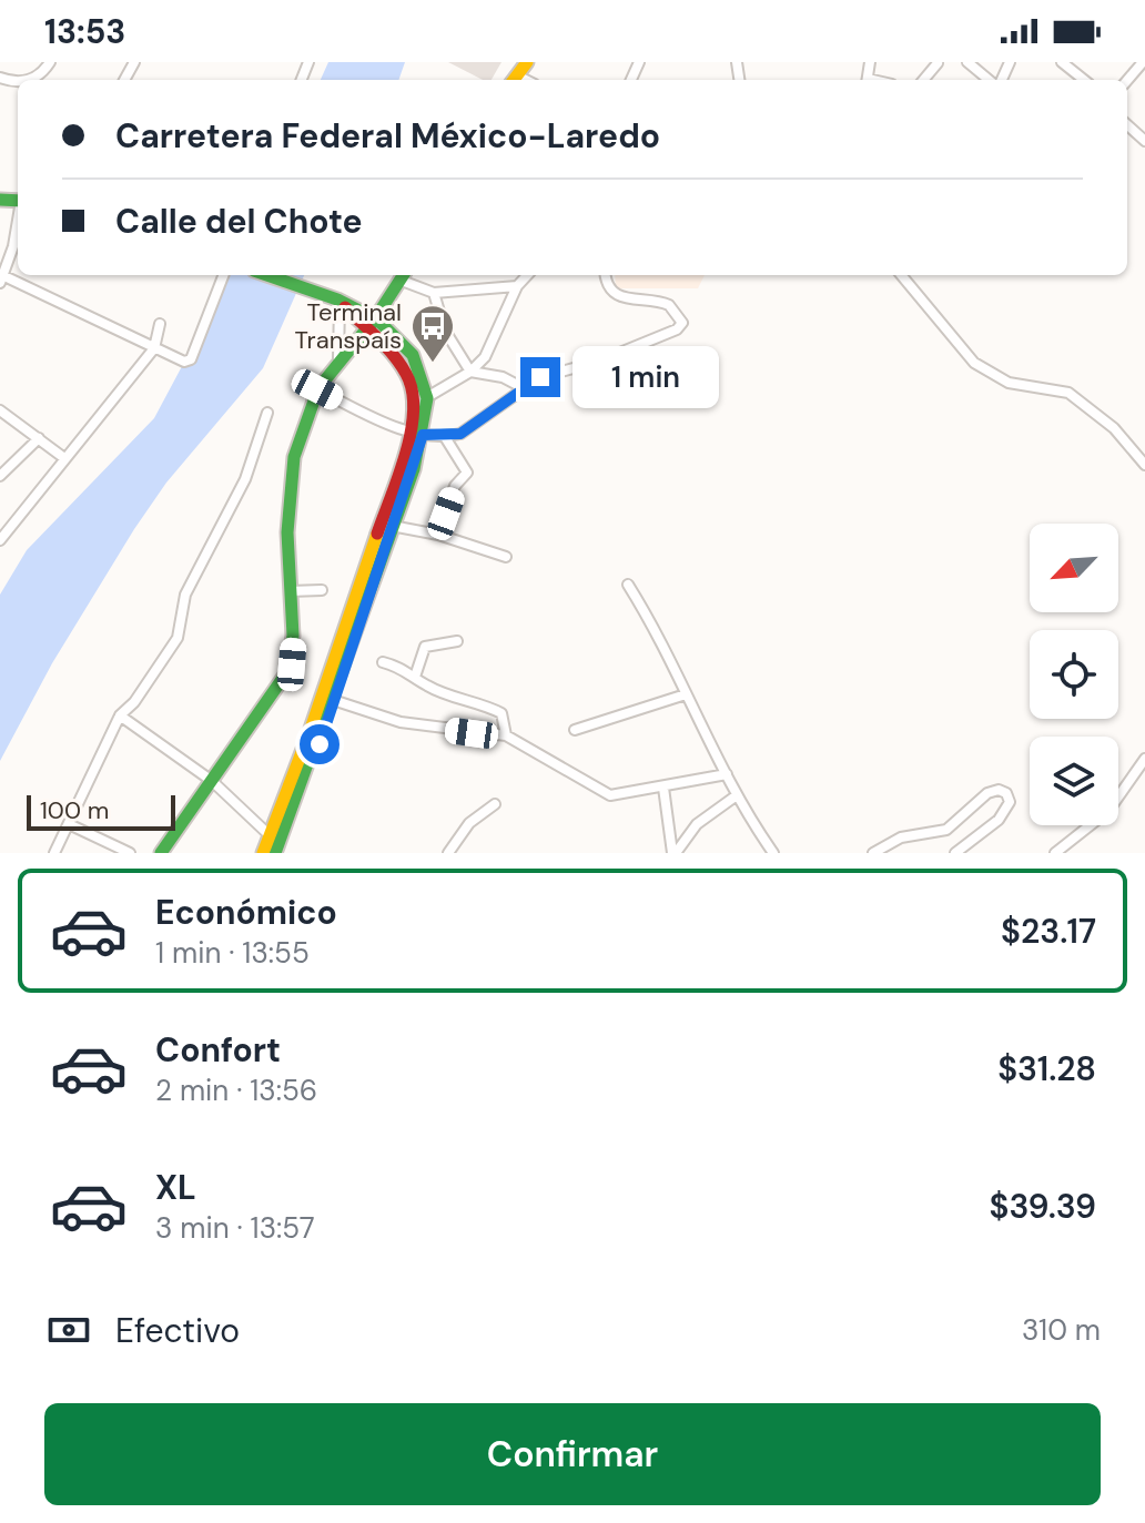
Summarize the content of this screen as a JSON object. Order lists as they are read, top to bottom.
{
  "places": {
    "bus stop": ["Terminal Transpaís"]
  },
  "scale_bar": "100 m",
  "north": "bottom left",
  "page": {
    "status": "13:53",
    "banner": ["Carretera Federal México-Laredo", "Calle del Chote"],
    "bubble": "1 min",
    "scale": "100 m",
    "list": [
      {
        "name": "Económico",
        "note": "1 min · 13:55",
        "value": "$23.17"
      },
      {
        "name": "Confort",
        "note": "2 min · 13:56",
        "value": "$31.28"
      },
      {
        "name": "XL",
        "note": "3 min · 13:57",
        "value": "$39.39"
      }
    ],
    "pay": ["Efectivo", "310 m"],
    "buttons": "Confirmar"
  }
}
